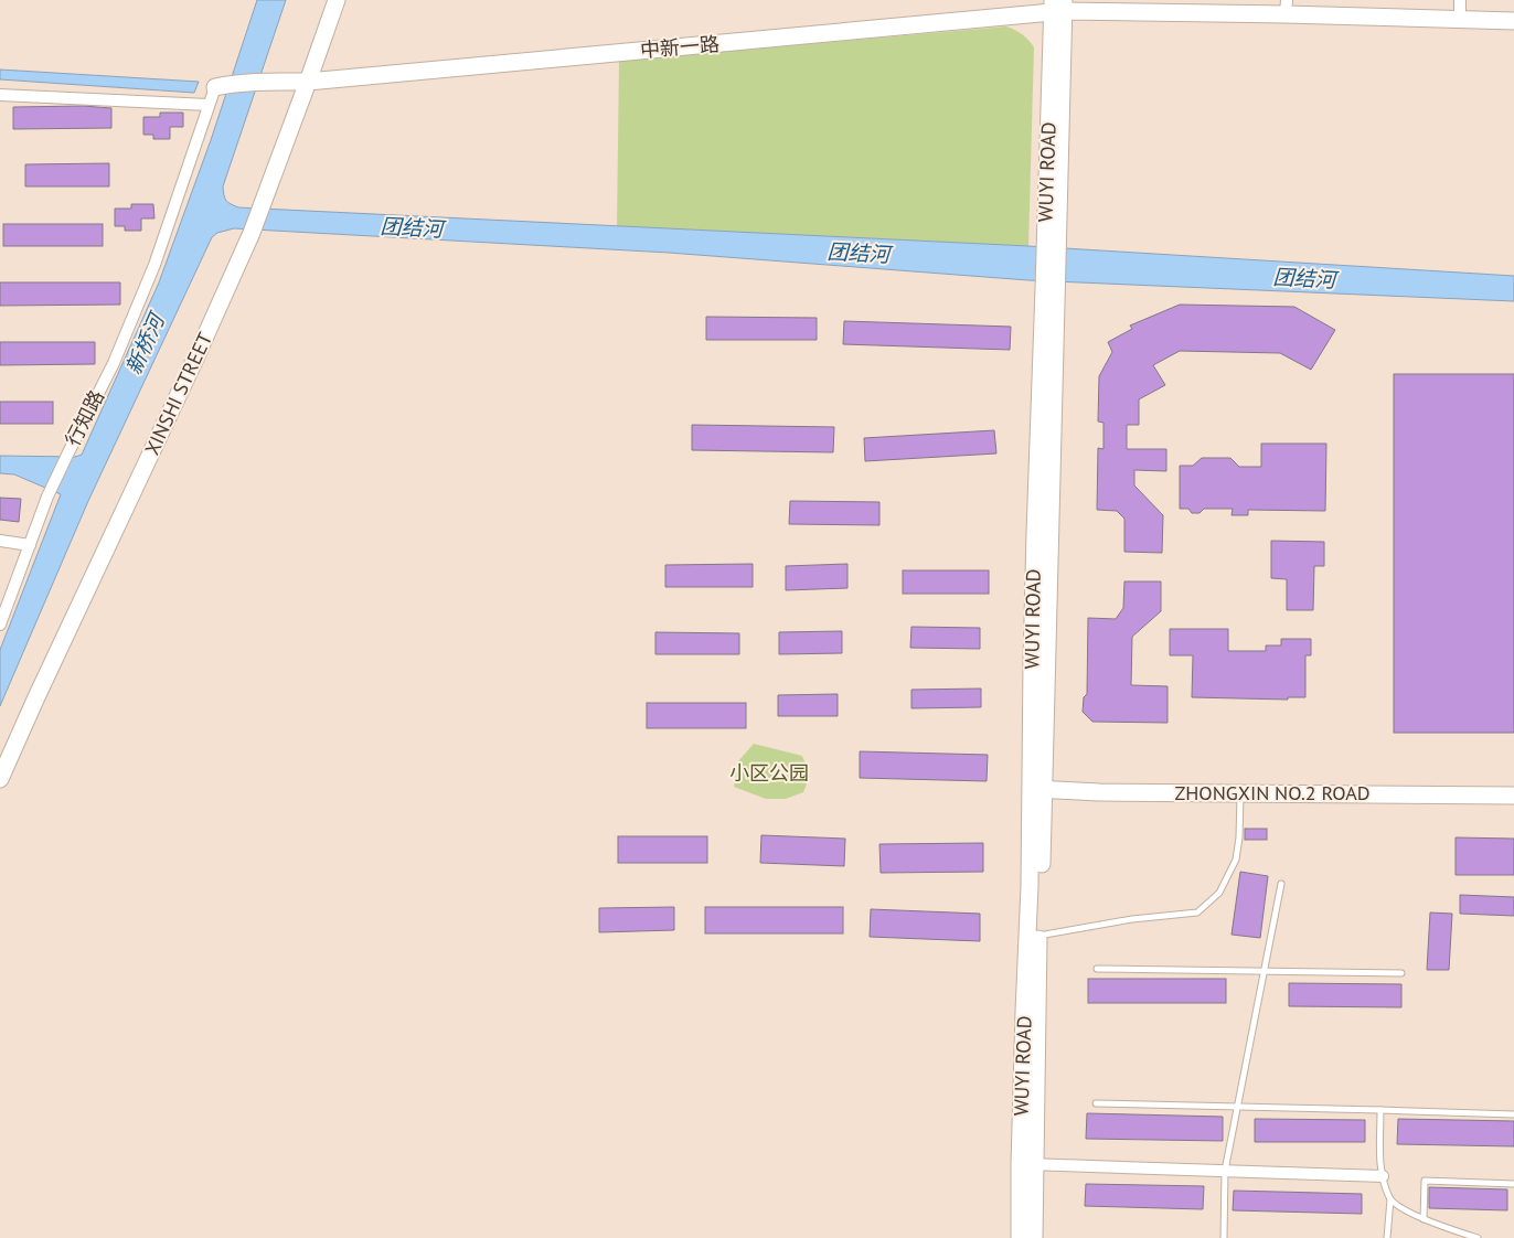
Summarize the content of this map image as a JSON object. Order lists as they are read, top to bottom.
{
  "streets": {
    "street": [
      "中新一路",
      "WUYI ROAD",
      "XINSHI STREET",
      "行知路",
      "ZHONGXIN NO.2 ROAD"
    ]
  },
  "crossings": [
    ["中新一路", "WUYI ROAD"],
    ["中新一路", "XINSHI STREET"],
    ["中新一路", "行知路"],
    ["WUYI ROAD", "ZHONGXIN NO.2 ROAD"]
  ],
  "water": ["团结河", "新桥河"],
  "parks": ["小区公园"]
}
